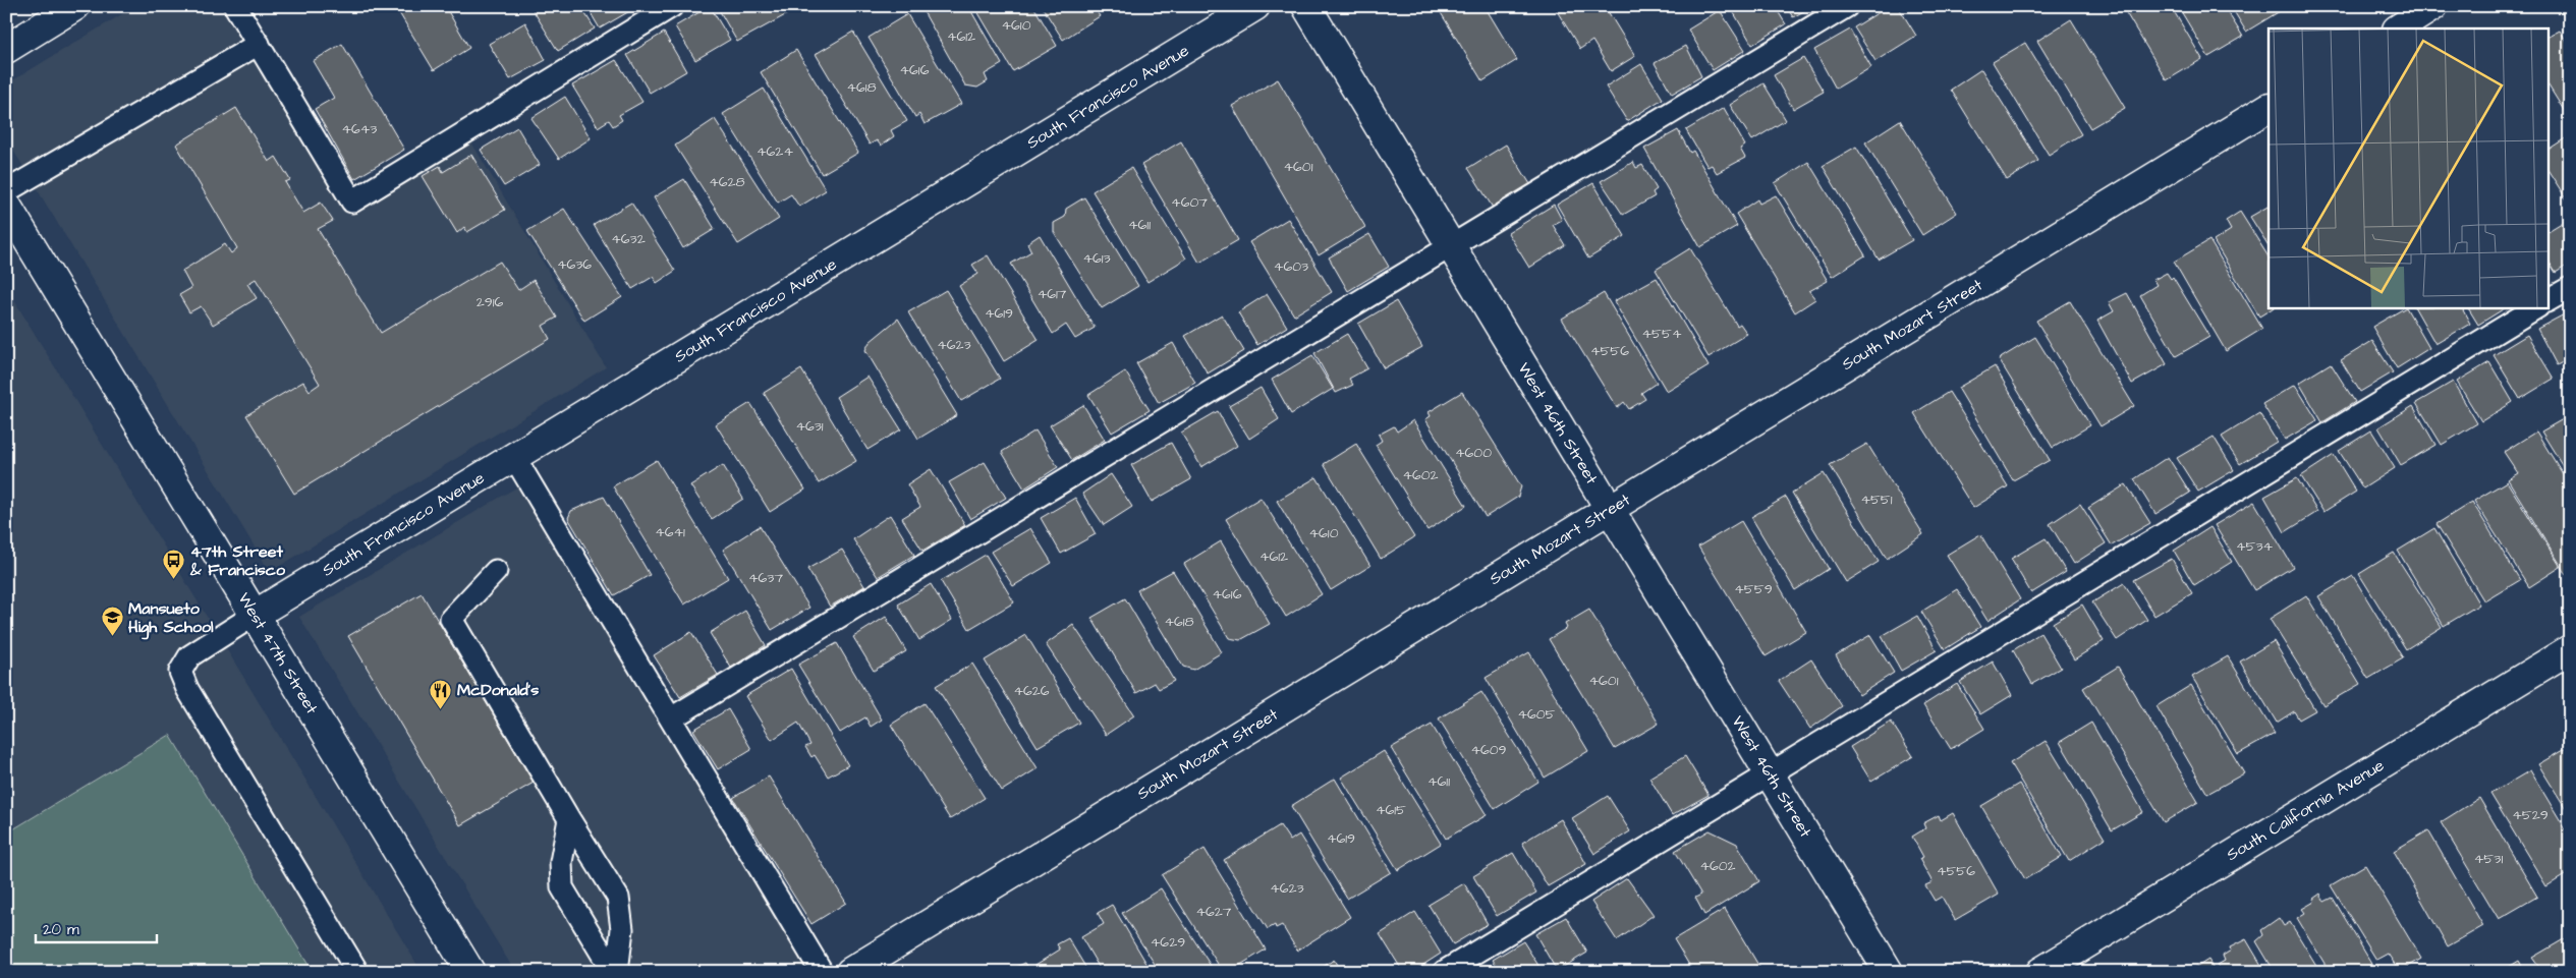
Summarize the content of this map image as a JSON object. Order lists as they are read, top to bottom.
{
  "streets": {
    "street": [
      "South Francisco Avenue",
      "South Mozart Street",
      "West 46th Street",
      "West 47th Street",
      "South California Avenue"
    ]
  },
  "crossings": [
    ["South Francisco Avenue", "West 47th Street"],
    ["South Mozart Street", "West 46th Street"]
  ],
  "places": {
    "bus stop": ["47th Street & Francisco"],
    "school or university": ["Mansueto High School"],
    "restaurant": ["McDonald's"]
  },
  "house_numbers": [
    "4610",
    "4612",
    "4616",
    "4618",
    "4643",
    "4624",
    "4601",
    "4628",
    "4607",
    "4611",
    "4632",
    "4613",
    "4636",
    "4603",
    "4617",
    "2916",
    "4619",
    "4554",
    "4623",
    "4556",
    "4631",
    "4600",
    "4602",
    "4551",
    "4641",
    "4610",
    "4534",
    "4612",
    "4637",
    "4559",
    "4616",
    "4618",
    "4601",
    "4626",
    "4605",
    "4609",
    "4611",
    "4615",
    "4529",
    "4619",
    "4531",
    "4602",
    "4556",
    "4623",
    "4627",
    "4629"
  ],
  "scale_bar": "20 m"
}
